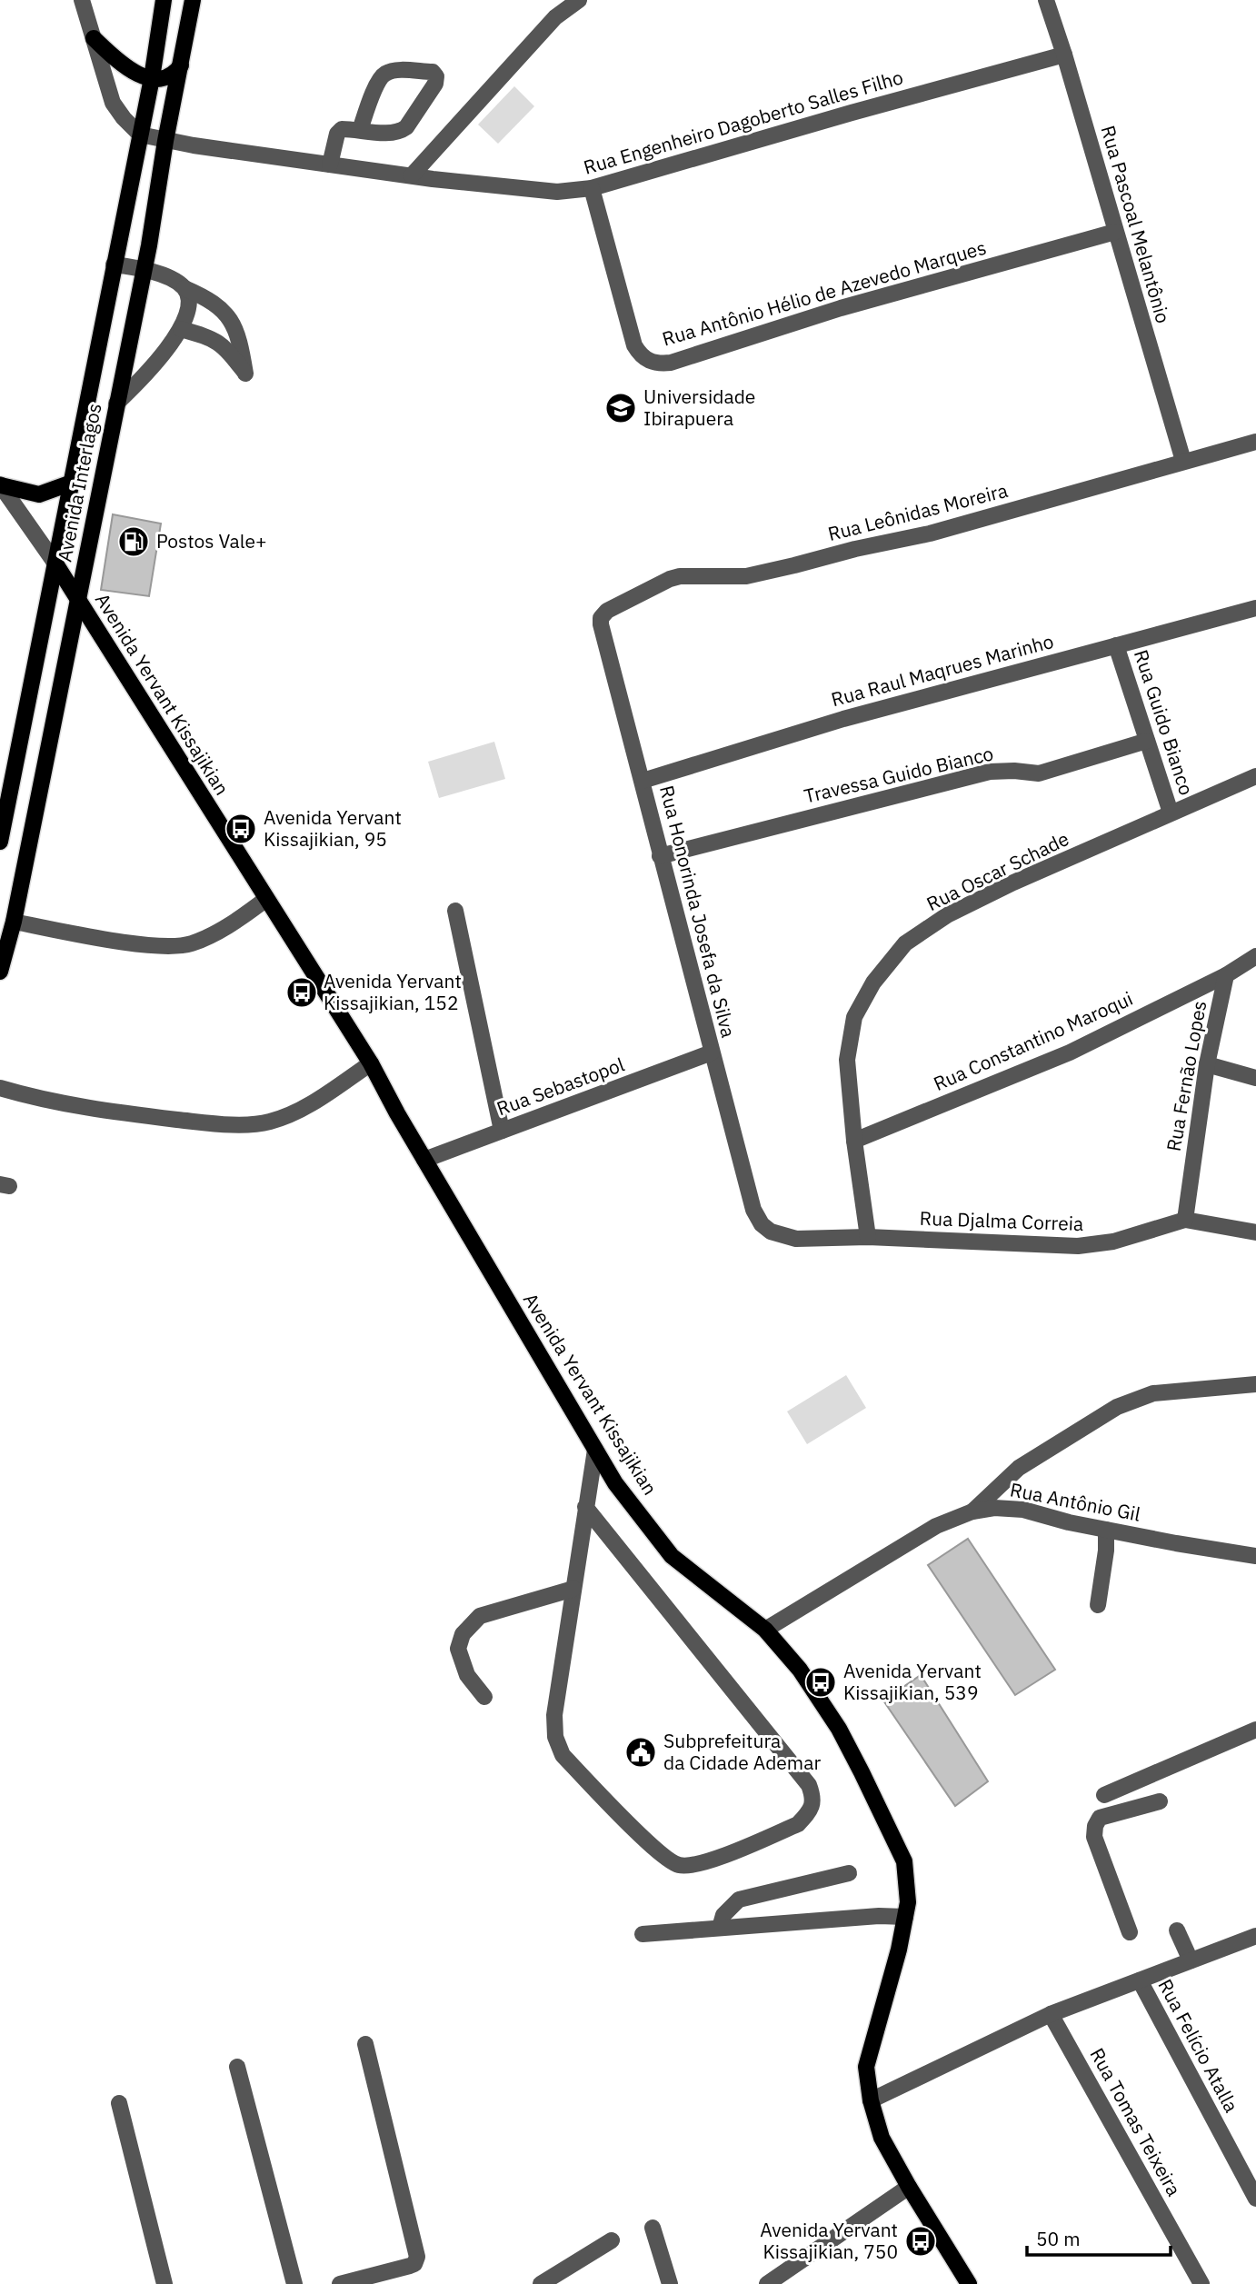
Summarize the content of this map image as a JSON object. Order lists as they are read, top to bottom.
{
  "streets": {
    "main road": ["Avenida Interlagos", "Avenida Yervant Kissajikian"],
    "street": [
      "Rua Engenheiro Dagoberto Salles Filho",
      "Rua Pascoal Melantônio",
      "Rua Antônio Hélio de Azevedo Marques",
      "Rua Leônidas Moreira",
      "Rua Raul Maqrues Marinho",
      "Rua Guido Bianco",
      "Travessa Guido Bianco",
      "Rua Oscar Schade",
      "Rua Honorinda Josefa da Silva",
      "Rua Constantino Maroqui",
      "Rua Fernão Lopes",
      "Rua Sebastopol",
      "Rua Djalma Correia",
      "Rua Antônio Gil",
      "Rua Felício Atalla",
      "Rua Tomas Teixeira"
    ]
  },
  "crossings": [
    ["Rua Engenheiro Dagoberto Salles Filho", "Rua Pascoal Melantônio"],
    ["Rua Engenheiro Dagoberto Salles Filho", "Rua Antônio Hélio de Azevedo Marques"],
    ["Rua Engenheiro Dagoberto Salles Filho", "Avenida Interlagos"],
    ["Rua Pascoal Melantônio", "Rua Antônio Hélio de Azevedo Marques"],
    ["Rua Pascoal Melantônio", "Rua Leônidas Moreira"],
    ["Avenida Interlagos", "Avenida Yervant Kissajikian"],
    ["Rua Leônidas Moreira", "Rua Honorinda Josefa da Silva"],
    ["Rua Raul Maqrues Marinho", "Rua Guido Bianco"],
    ["Rua Raul Maqrues Marinho", "Rua Honorinda Josefa da Silva"],
    ["Avenida Yervant Kissajikian", "Rua Sebastopol"],
    ["Avenida Yervant Kissajikian", "Rua Antônio Gil"],
    ["Rua Guido Bianco", "Travessa Guido Bianco"],
    ["Rua Guido Bianco", "Rua Oscar Schade"],
    ["Travessa Guido Bianco", "Rua Honorinda Josefa da Silva"],
    ["Rua Oscar Schade", "Rua Constantino Maroqui"],
    ["Rua Oscar Schade", "Rua Djalma Correia"],
    ["Rua Honorinda Josefa da Silva", "Rua Sebastopol"],
    ["Rua Honorinda Josefa da Silva", "Rua Djalma Correia"],
    ["Rua Constantino Maroqui", "Rua Fernão Lopes"],
    ["Rua Fernão Lopes", "Rua Djalma Correia"]
  ],
  "places": {
    "school or university": ["Universidade Ibirapuera"],
    "fuel station": ["Postos Vale+"],
    "bus stop": [
      "Avenida Yervant Kissajikian, 95",
      "Avenida Yervant Kissajikian, 152",
      "Avenida Yervant Kissajikian, 539",
      "Avenida Yervant Kissajikian, 750"
    ],
    "public building": ["Subprefeitura da Cidade Ademar"]
  },
  "scale_bar": "50 m"
}
